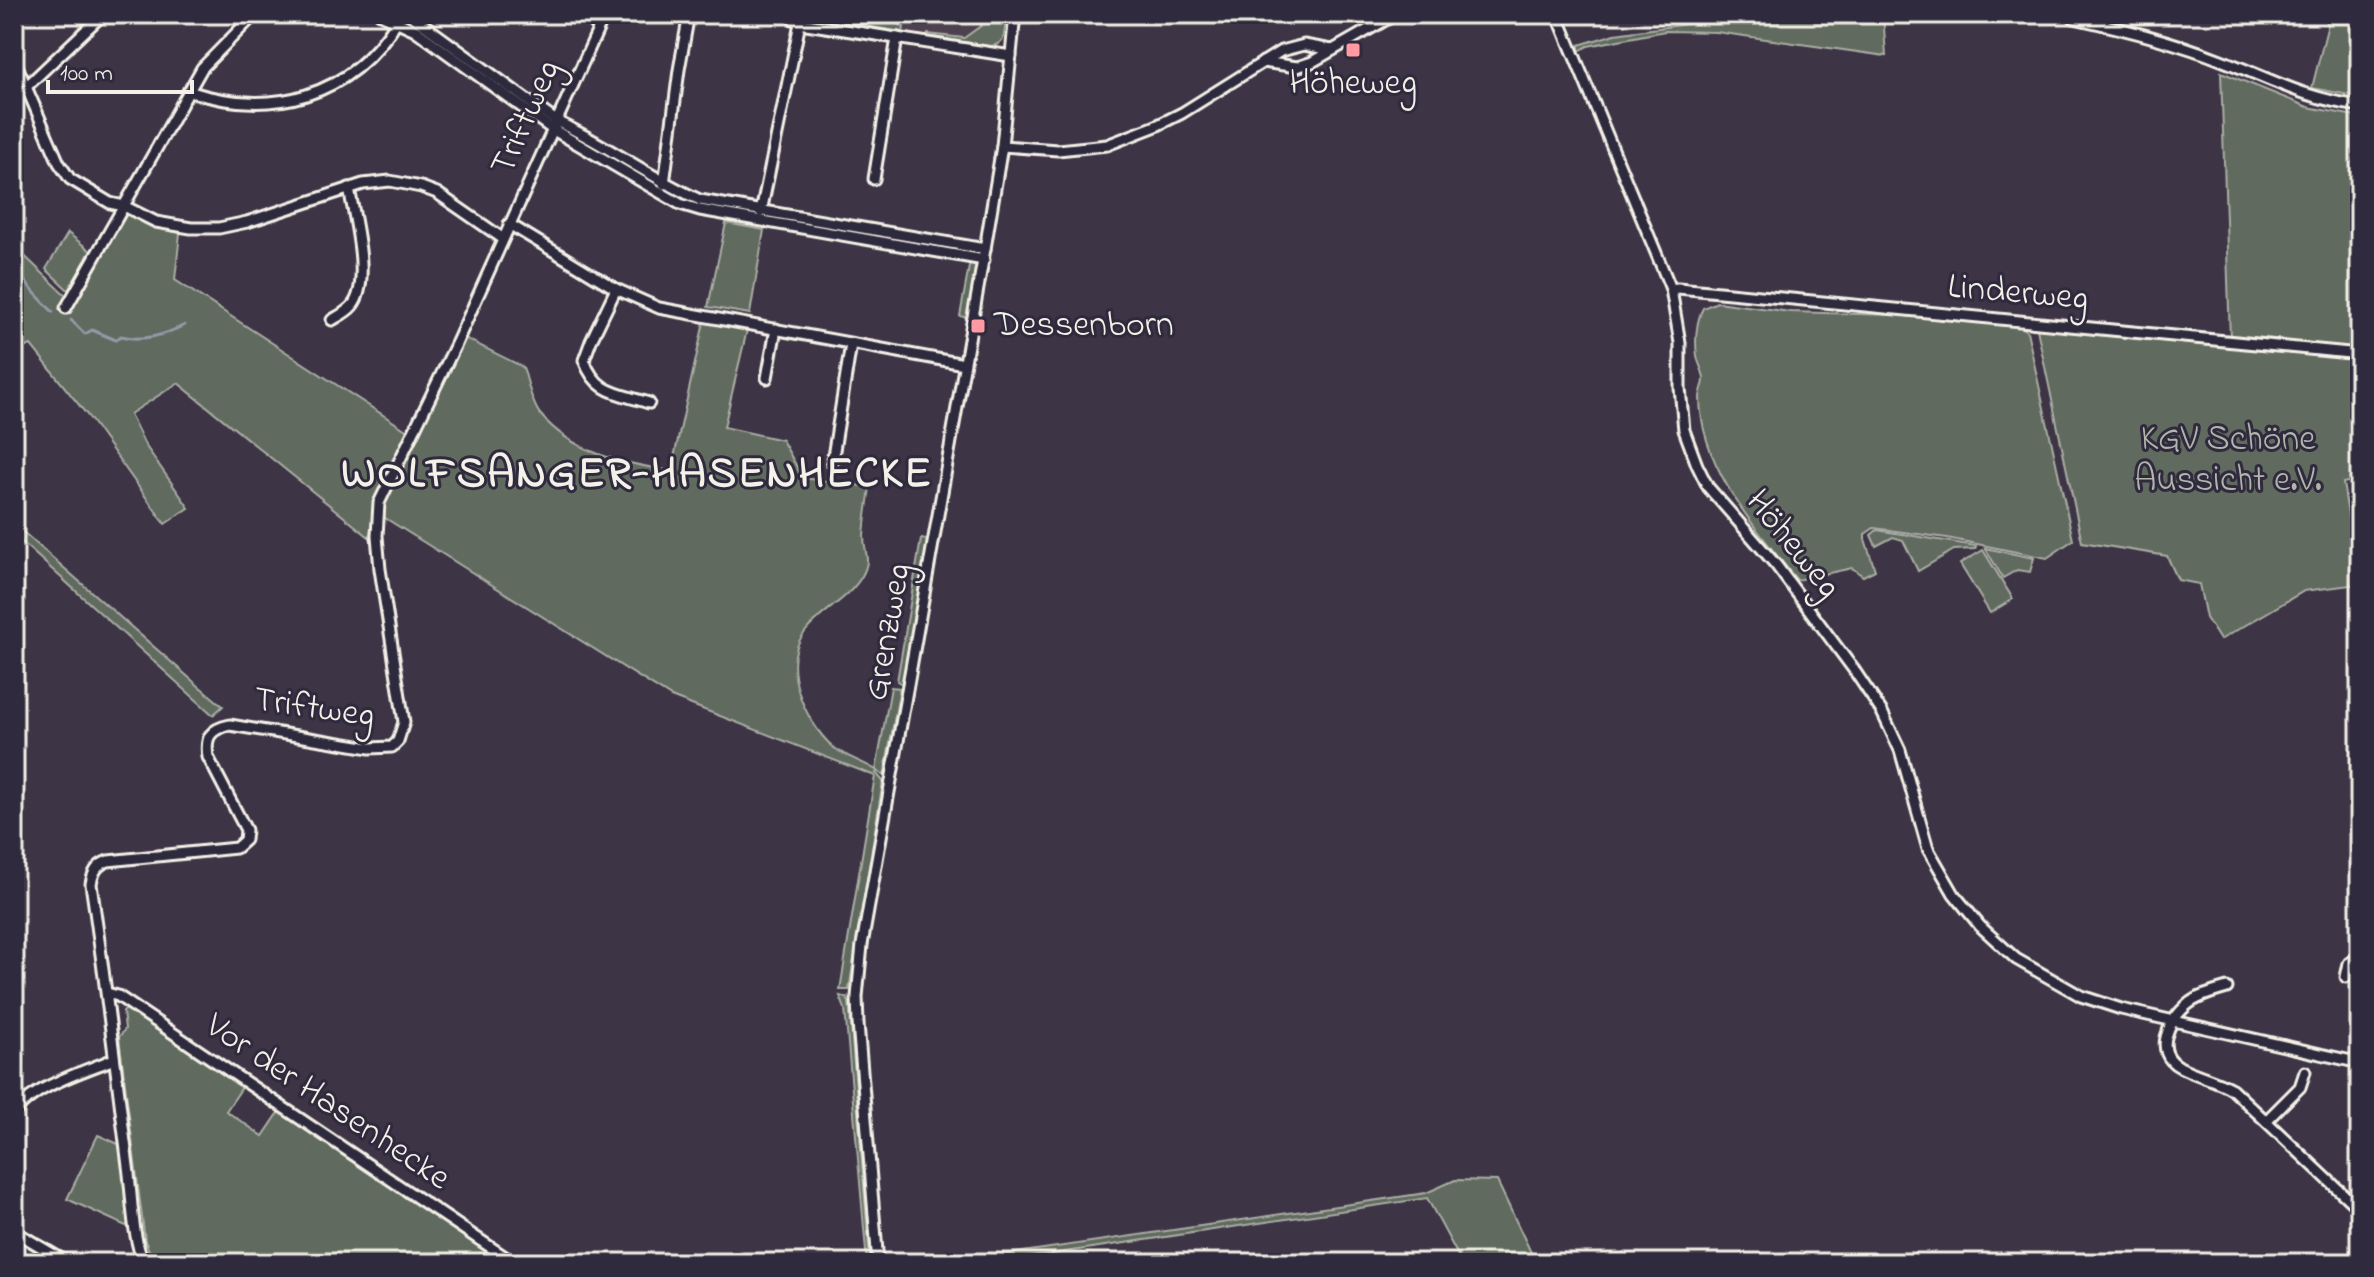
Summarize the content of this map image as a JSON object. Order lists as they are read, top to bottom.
{
  "streets": {
    "street": [
      "Triftweg",
      "Linderweg",
      "Höheweg",
      "Grenzweg",
      "Vor der Hasenhecke"
    ]
  },
  "crossings": [
    ["Triftweg", "Vor der Hasenhecke"],
    ["Linderweg", "Höheweg"]
  ],
  "districts": ["WOLFSANGER-HASENHECKE"],
  "parks": ["KGV Schöne Aussicht e.V."],
  "places": {
    "transit": ["Höheweg", "Dessenborn"]
  },
  "scale_bar": "100 m"
}
